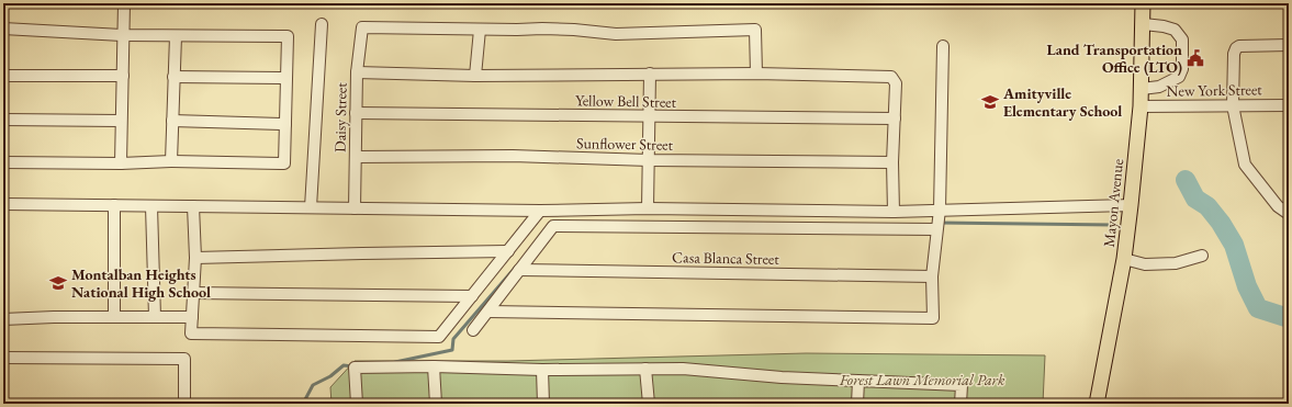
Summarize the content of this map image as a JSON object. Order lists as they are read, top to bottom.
{
  "streets": {
    "main road": ["Mayon Avenue"],
    "street": [
      "New York Street",
      "Yellow Bell Street",
      "Daisy Street",
      "Sunflower Street",
      "Casa Blanca Street"
    ]
  },
  "crossings": [
    ["New York Street", "Mayon Avenue"],
    ["Yellow Bell Street", "Daisy Street"],
    ["Daisy Street", "Sunflower Street"]
  ],
  "parks": ["Forest Lawn Memorial Park"],
  "places": {
    "public building": ["Land Transportation Office (LTO)"],
    "school or university": ["Amityville Elementary School", "Montalban Heights National High School"]
  }
}
